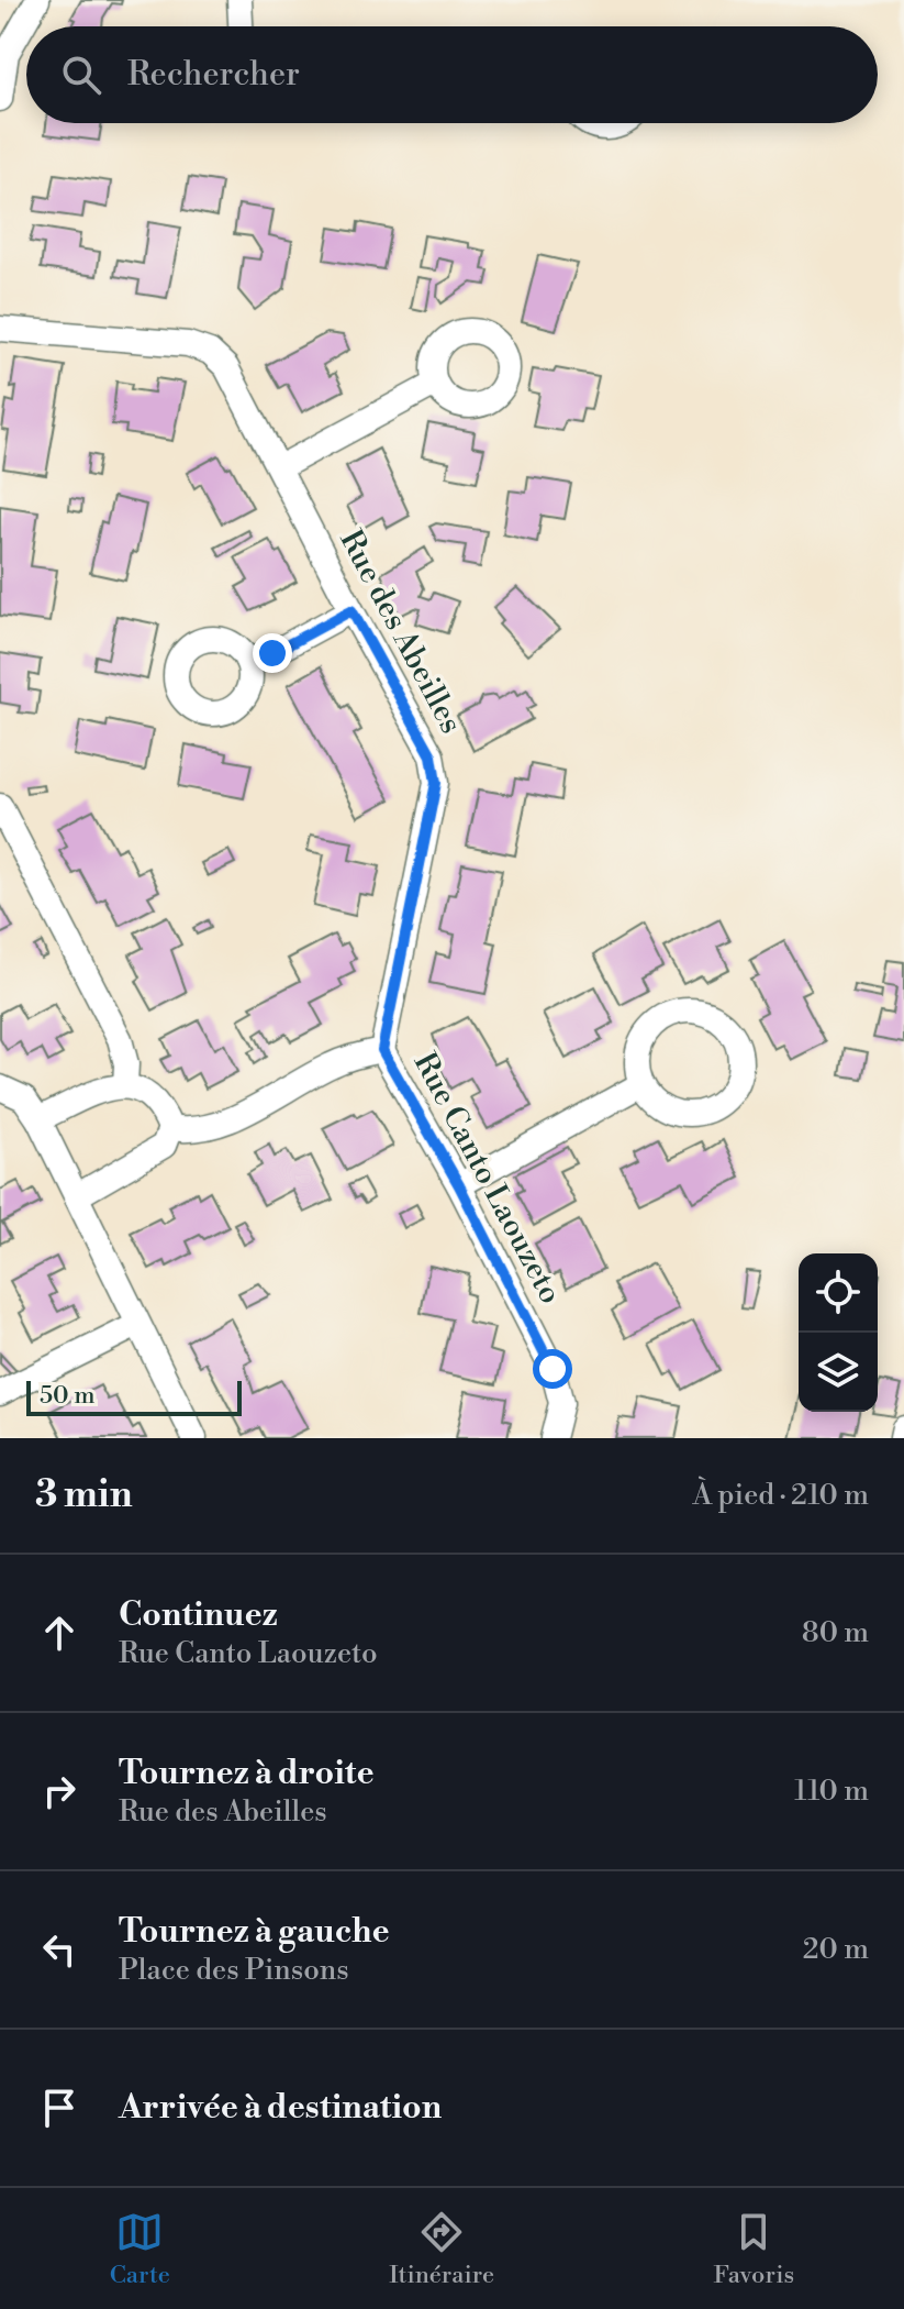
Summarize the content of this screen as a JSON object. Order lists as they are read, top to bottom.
{
  "streets": {
    "street": ["Rue des Abeilles", "Rue Canto Laouzeto"]
  },
  "crossings": [
    ["Rue des Abeilles", "Rue Canto Laouzeto"]
  ],
  "scale_bar": "50 m",
  "page": {
    "search": "Rechercher",
    "scale": "50 m",
    "heading": ["3 min", "À pied · 210 m"],
    "list": [
      ["Continuez", "Rue Canto Laouzeto", "80 m"],
      ["Tournez à droite", "Rue des Abeilles", "110 m"],
      ["Tournez à gauche", "Place des Pinsons", "20 m"],
      "Arrivée à destination"
    ],
    "nav": ["Carte", "Itinéraire", "Favoris"]
  }
}
